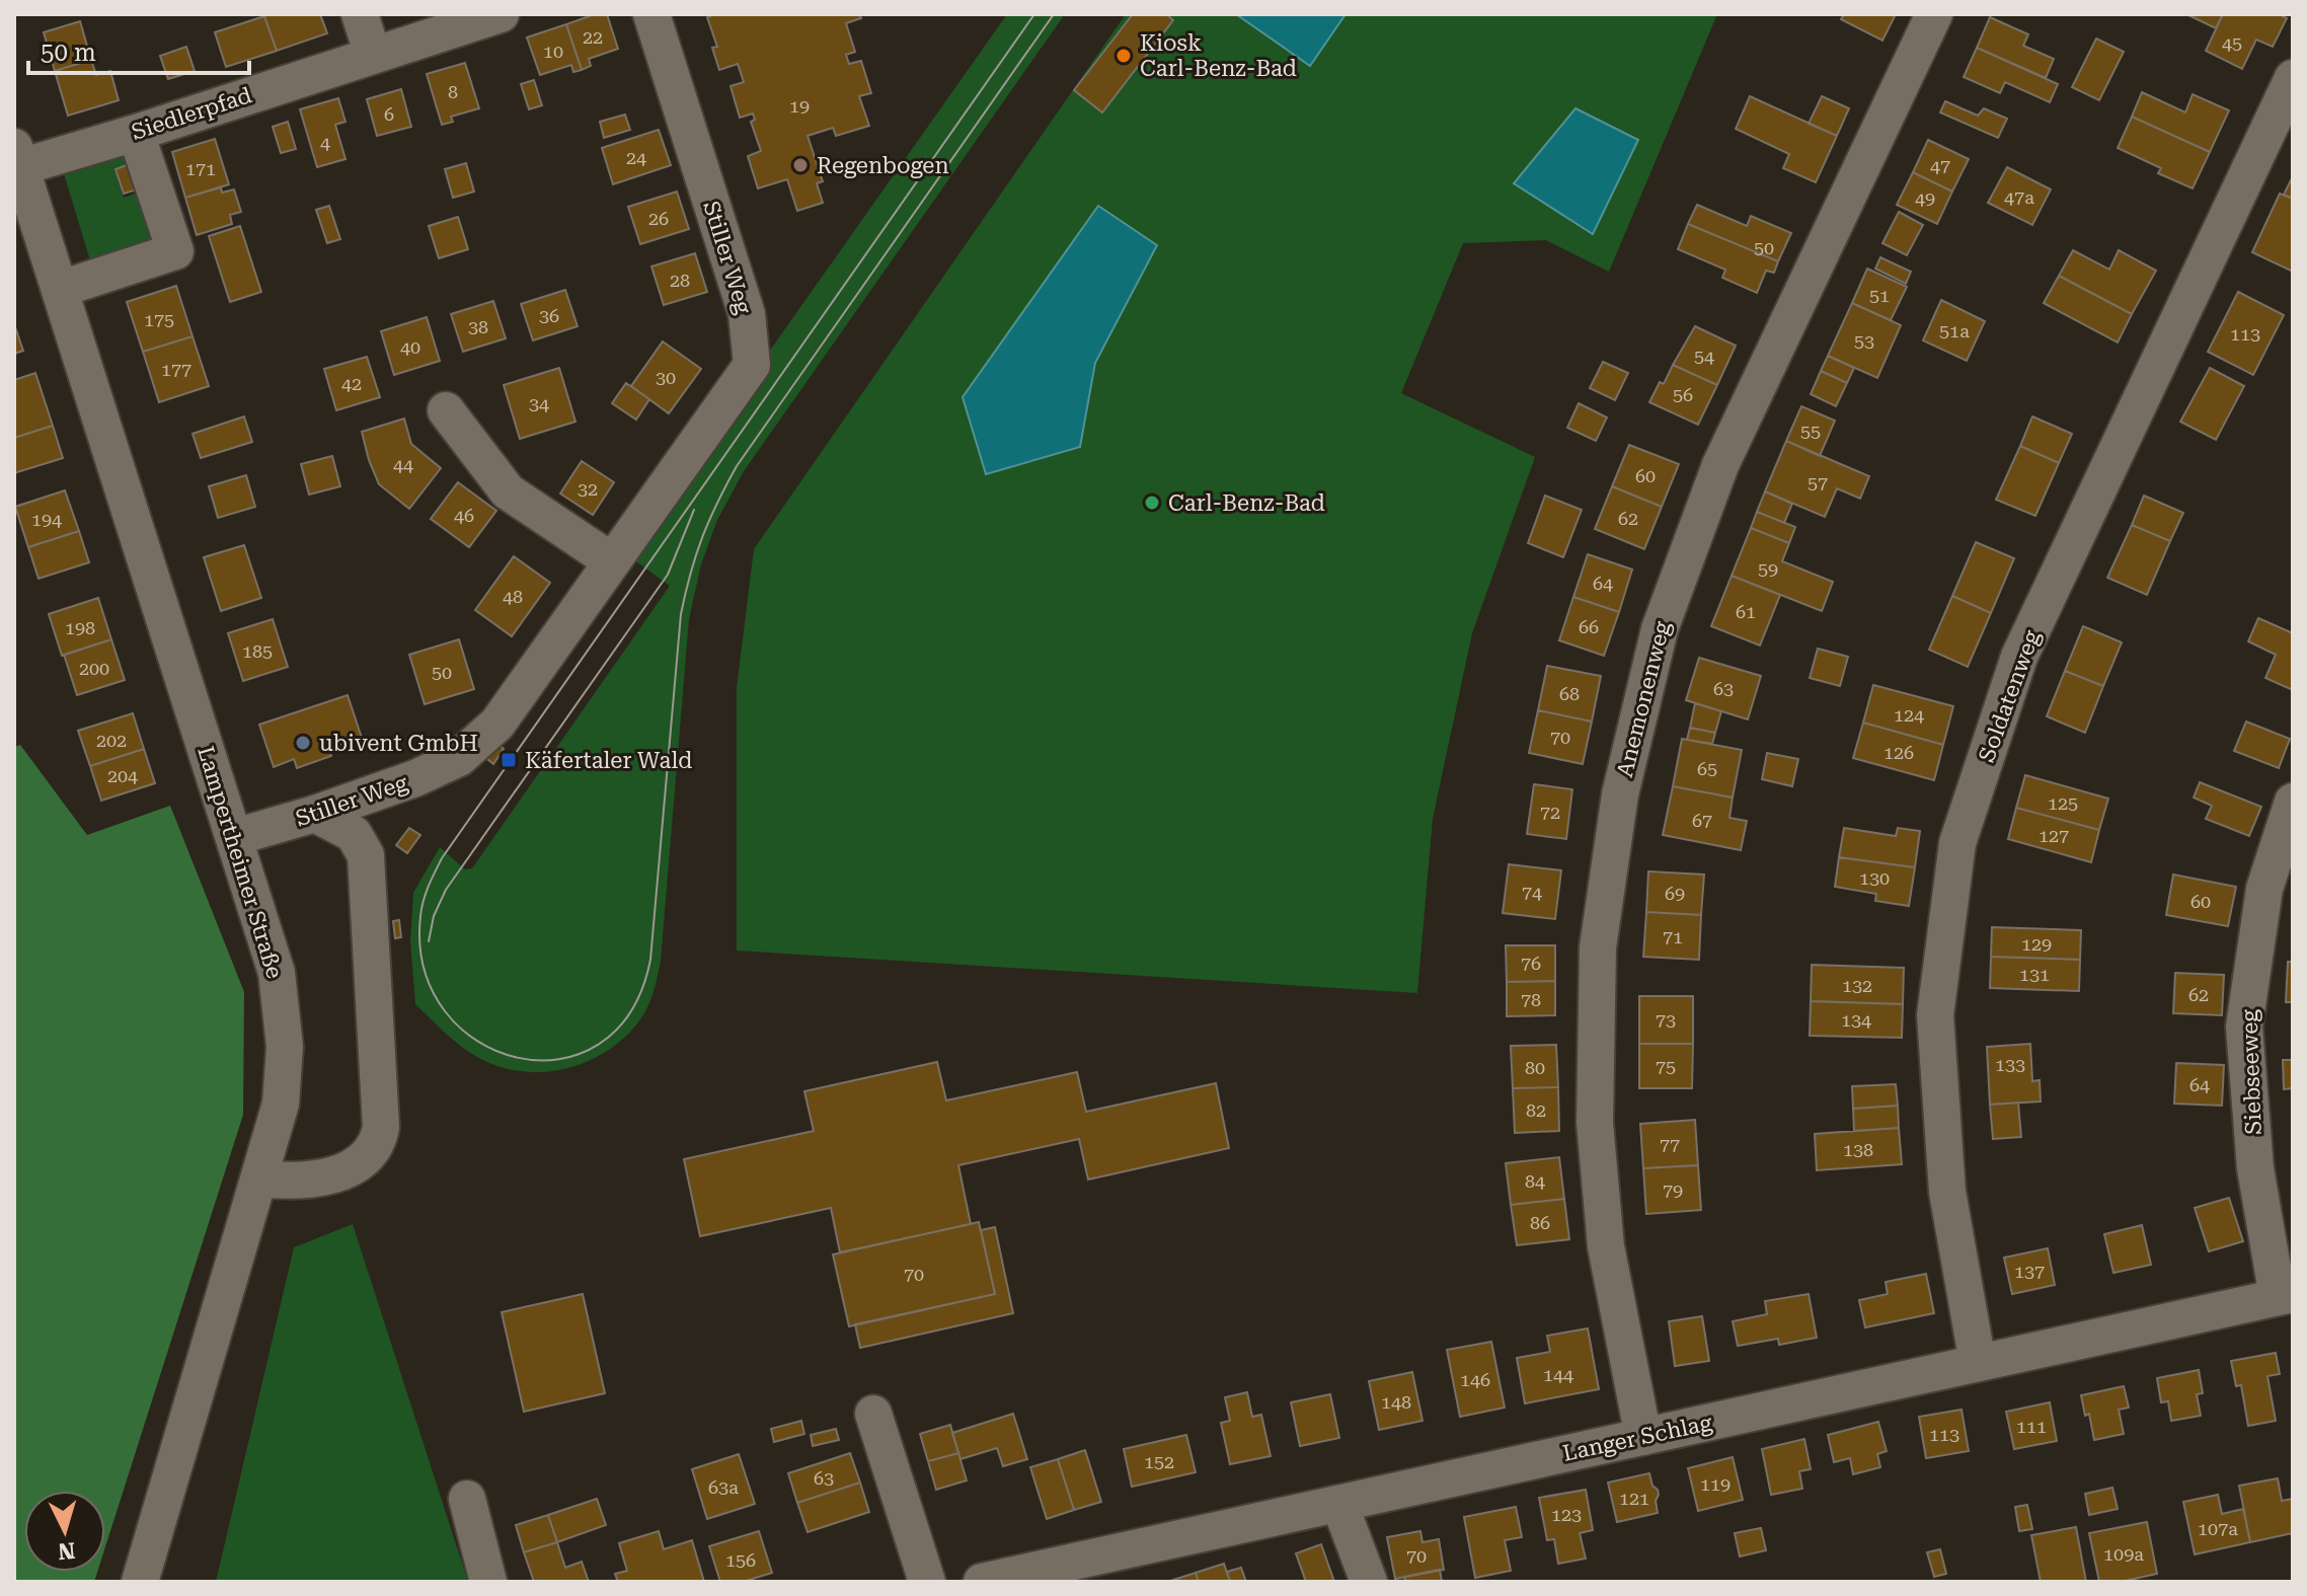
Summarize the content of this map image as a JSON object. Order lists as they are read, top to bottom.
{
  "streets": {
    "street": [
      "Siedlerpfad",
      "Stiller Weg",
      "Soldatenweg",
      "Anemonenweg",
      "Lampertheimer Straße",
      "Siebseeweg",
      "Langer Schlag"
    ]
  },
  "crossings": [
    ["Siedlerpfad", "Lampertheimer Straße"],
    ["Stiller Weg", "Lampertheimer Straße"],
    ["Soldatenweg", "Langer Schlag"],
    ["Anemonenweg", "Langer Schlag"],
    ["Siebseeweg", "Langer Schlag"]
  ],
  "places": {
    "other": [
      "Kiosk Carl-Benz-Bad",
      "Regenbogen",
      "Carl-Benz-Bad",
      "ubivent GmbH"
    ],
    "transit": ["Käfertaler Wald"]
  },
  "house_numbers": [
    "22",
    "45",
    "10",
    "8",
    "19",
    "6",
    "4",
    "24",
    "47",
    "171",
    "47a",
    "49",
    "26",
    "50",
    "28",
    "51",
    "36",
    "175",
    "38",
    "51a",
    "113",
    "53",
    "40",
    "54",
    "177",
    "30",
    "42",
    "56",
    "34",
    "55",
    "44",
    "60",
    "57",
    "32",
    "46",
    "62",
    "194",
    "59",
    "64",
    "48",
    "61",
    "66",
    "198",
    "185",
    "200",
    "50",
    "63",
    "68",
    "124",
    "70",
    "202",
    "126",
    "65",
    "204",
    "125",
    "72",
    "67",
    "127",
    "130",
    "74",
    "69",
    "60",
    "71",
    "129",
    "76",
    "131",
    "132",
    "62",
    "78",
    "73",
    "134",
    "133",
    "75",
    "80",
    "64",
    "82",
    "77",
    "138",
    "84",
    "79",
    "86",
    "137",
    "70",
    "144",
    "146",
    "148",
    "111",
    "113",
    "152",
    "63",
    "119",
    "63a",
    "121",
    "123",
    "107a",
    "109a",
    "70",
    "156"
  ],
  "scale_bar": "50 m",
  "north": "bottom"
}
